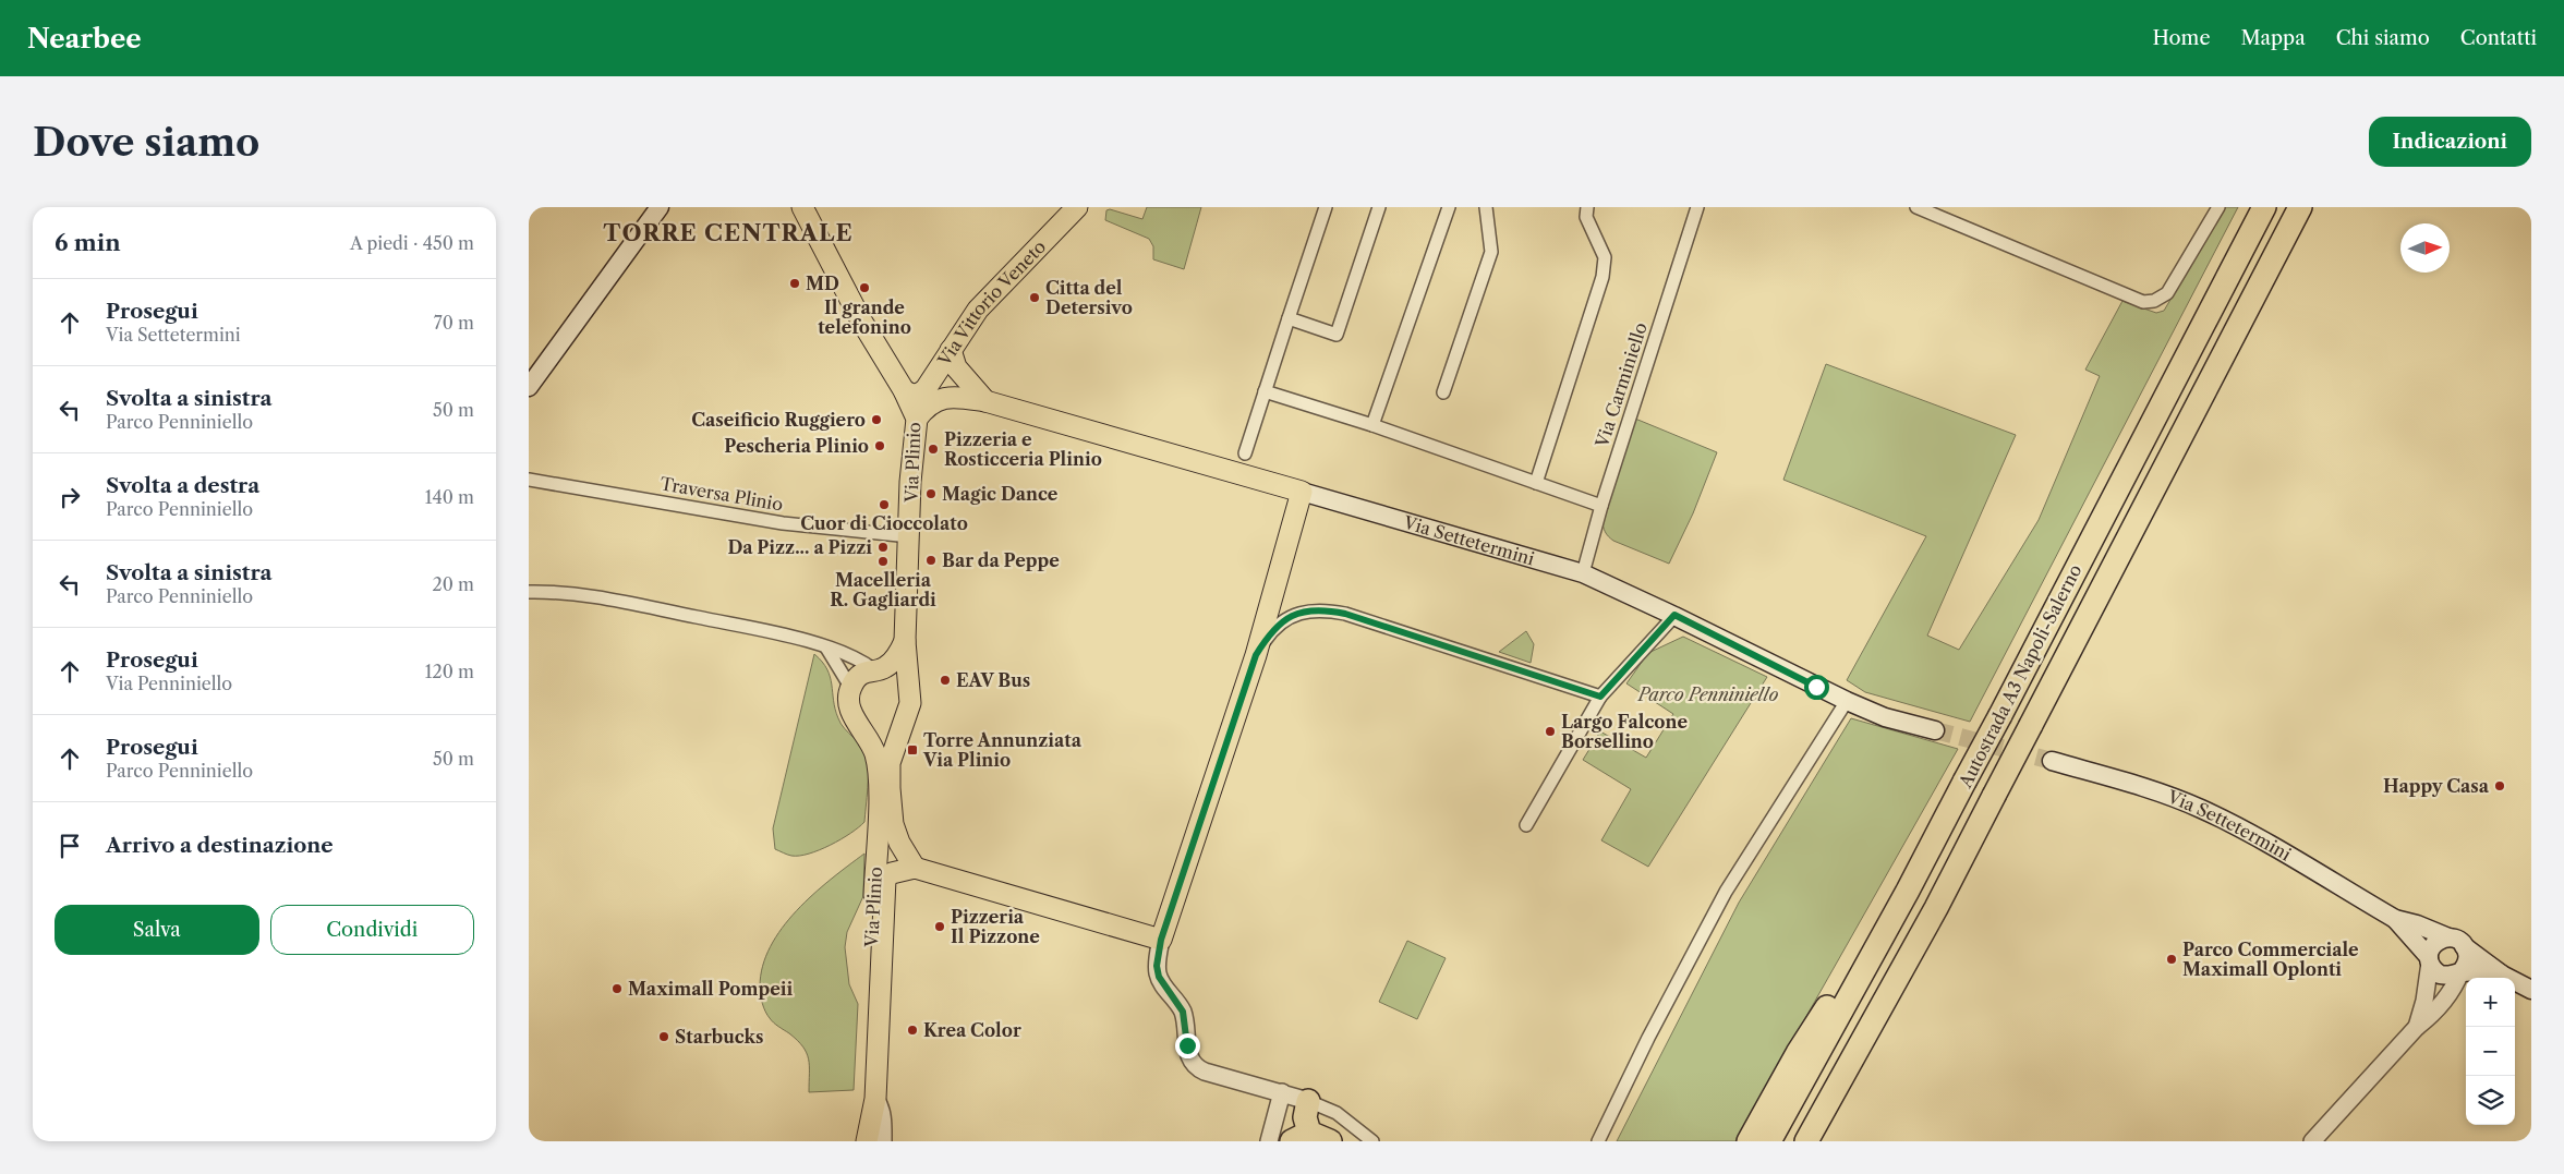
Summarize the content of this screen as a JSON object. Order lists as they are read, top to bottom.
{
  "streets": {
    "highway": ["Autostrada A3 Napoli-Salerno"],
    "main road": ["Via Vittorio Veneto", "Via Plinio", "Via Settetermini"],
    "street": ["Via Carminiello", "Traversa Plinio"]
  },
  "crossings": [
    ["Via Vittorio Veneto", "Via Plinio"],
    ["Via Carminiello", "Via Settetermini"],
    ["Via Plinio", "Traversa Plinio"],
    ["Via Plinio", "Via Settetermini"]
  ],
  "districts": ["TORRE CENTRALE"],
  "parks": ["Parco Penniniello"],
  "places": {
    "other": [
      "MD",
      "Il grande telefonino",
      "Citta del Detersivo",
      "Caseificio Ruggiero",
      "Pescheria Plinio",
      "Pizzeria e Rosticceria Plinio",
      "Magic Dance",
      "Cuor di Cioccolato",
      "Da Pizz... a Pizzi",
      "Bar da Peppe",
      "Macelleria R. Gagliardi",
      "EAV Bus",
      "Largo Falcone Borsellino",
      "Happy Casa",
      "Pizzeria Il Pizzone",
      "Parco Commerciale Maximall Oplonti",
      "Maximall Pompeii",
      "Krea Color",
      "Starbucks"
    ],
    "transit": ["Torre Annunziata Via Plinio"]
  },
  "north": "right",
  "page": {
    "header": "Nearbee",
    "nav": [
      "Home",
      "Mappa",
      "Chi siamo",
      "Contatti"
    ],
    "buttons": [
      "Indicazioni",
      ["Salva", "Condividi"]
    ],
    "title": "Dove siamo",
    "heading": ["6 min", "A piedi · 450 m"],
    "list": [
      ["Prosegui", "Via Settetermini", "70 m"],
      ["Svolta a sinistra", "Parco Penniniello", "50 m"],
      ["Svolta a destra", "Parco Penniniello", "140 m"],
      ["Svolta a sinistra", "Parco Penniniello", "20 m"],
      ["Prosegui", "Via Penniniello", "120 m"],
      ["Prosegui", "Parco Penniniello", "50 m"],
      "Arrivo a destinazione"
    ],
    "map_buttons": ["+", "−"]
  }
}
